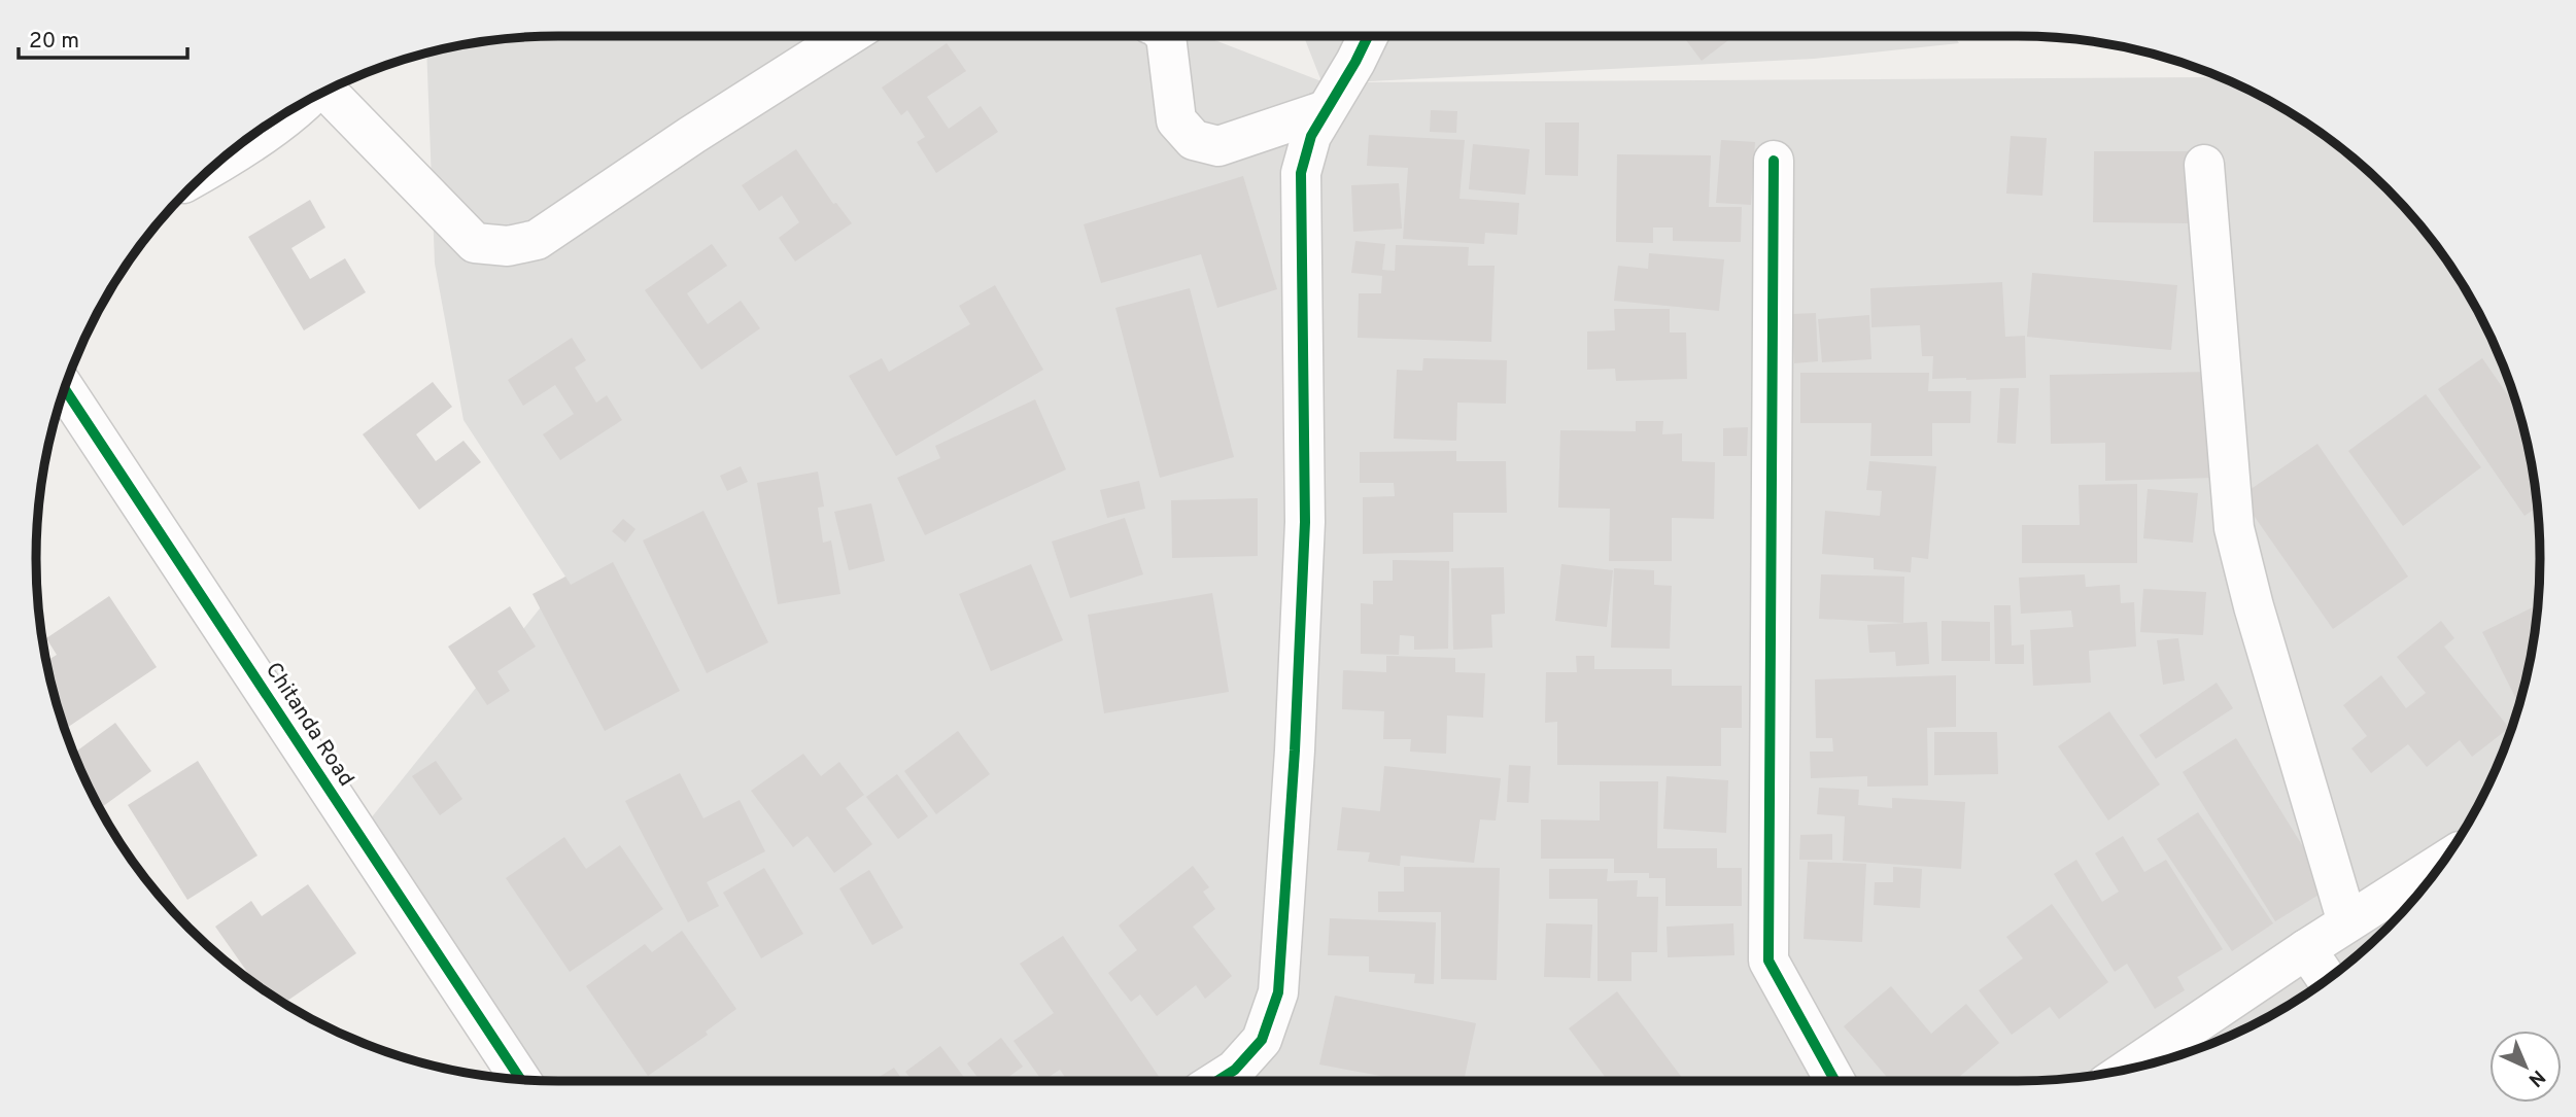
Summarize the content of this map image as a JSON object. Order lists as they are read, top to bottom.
{
  "streets": {
    "street": ["Chitanda Road"]
  },
  "scale_bar": "20 m",
  "north": "bottom right"
}
